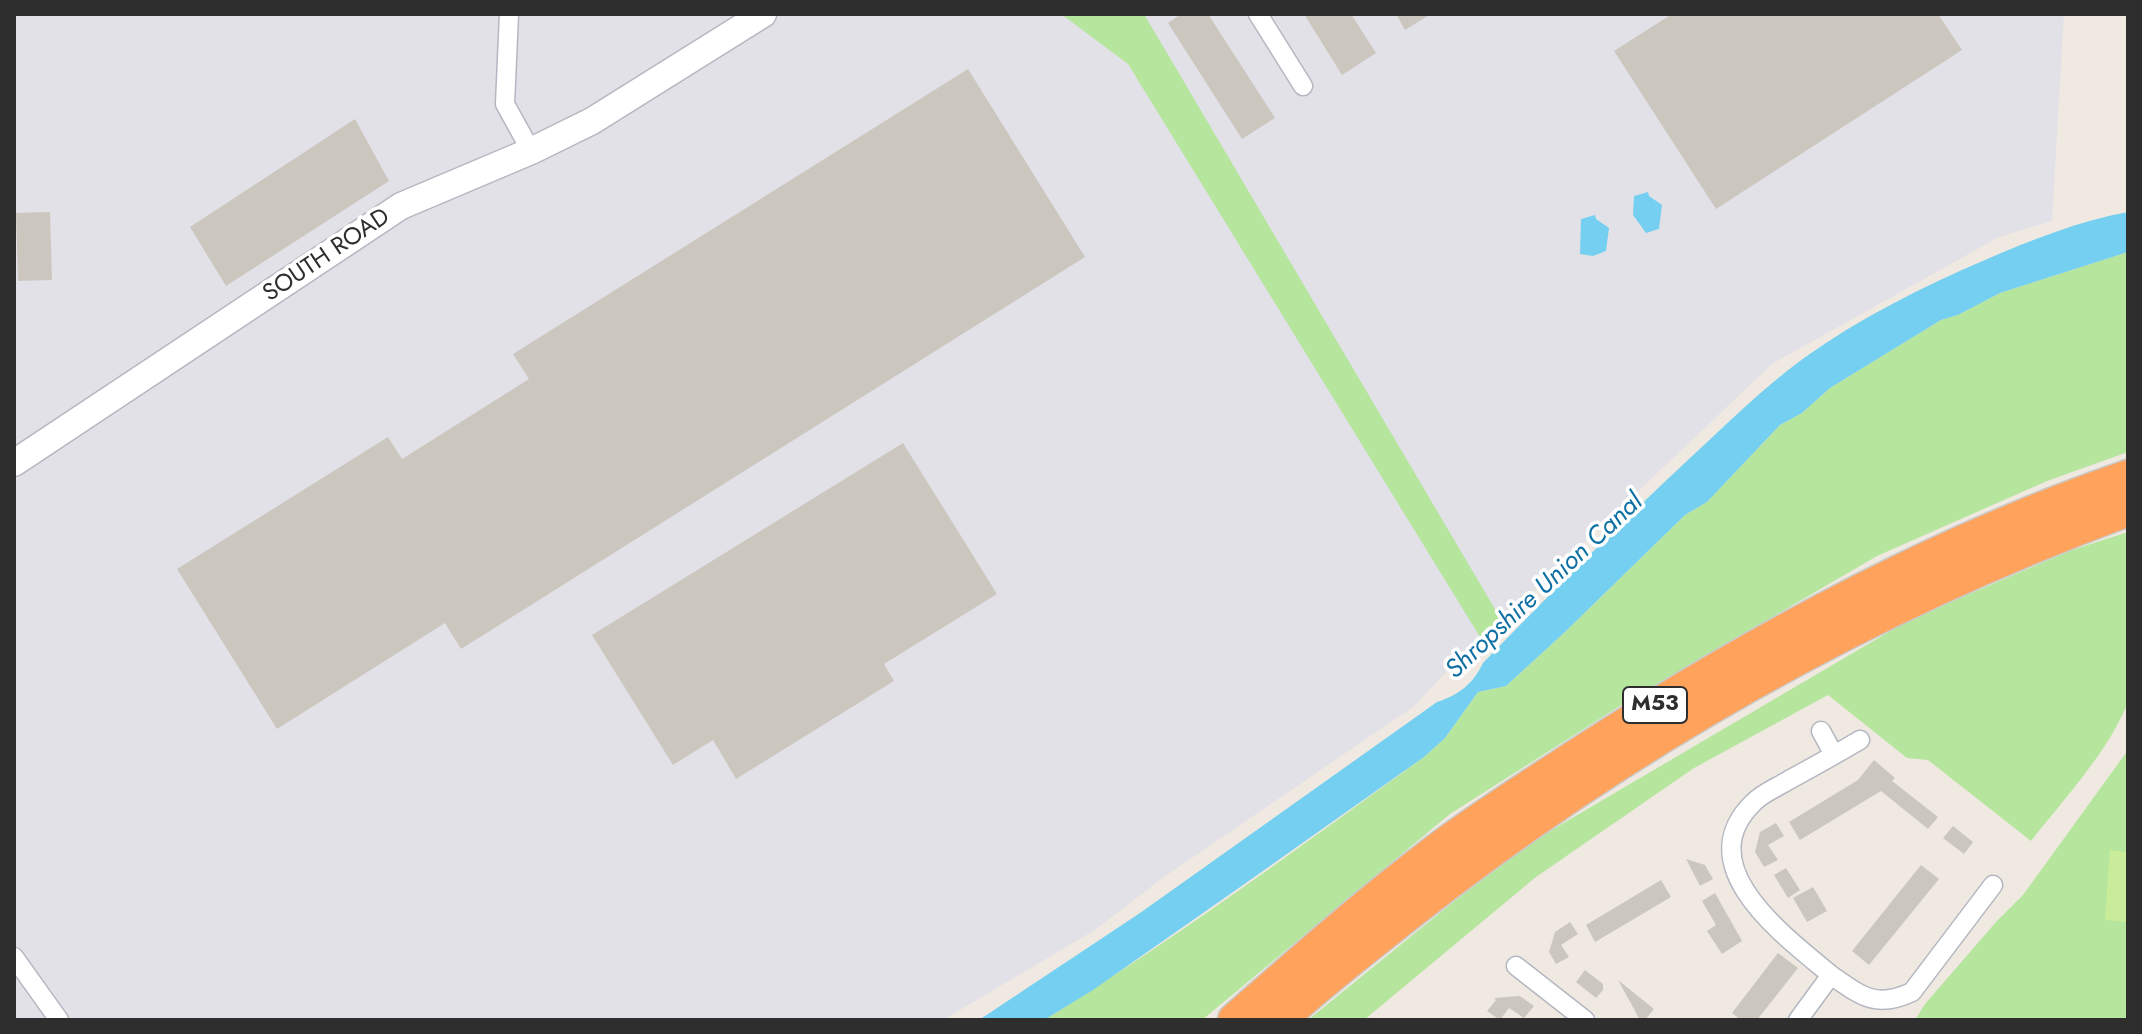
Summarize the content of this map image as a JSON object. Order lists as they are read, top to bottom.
{
  "streets": {
    "highway": ["M53"],
    "street": ["SOUTH ROAD"]
  },
  "water": ["Shropshire Union Canal"]
}
